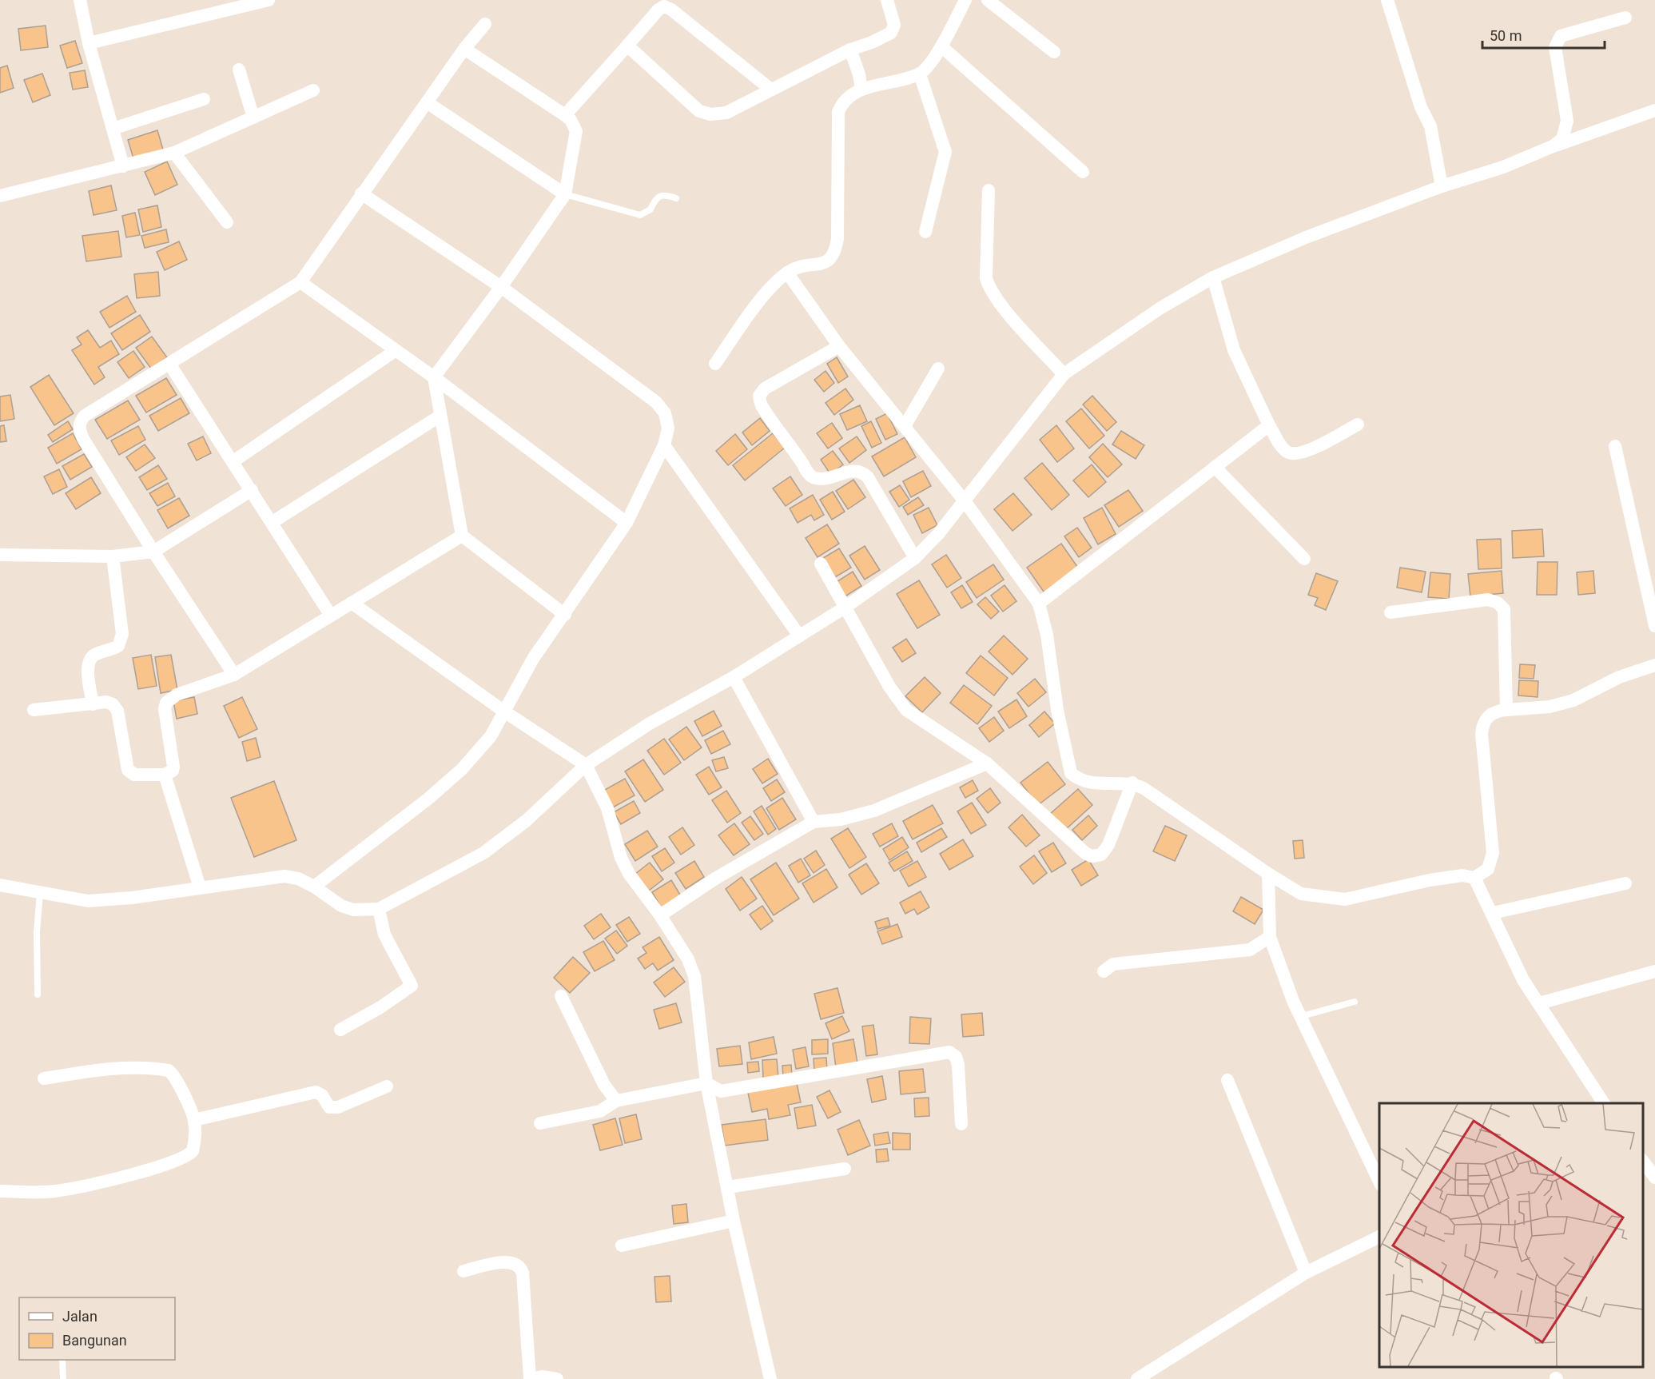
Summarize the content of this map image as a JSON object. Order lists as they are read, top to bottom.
{
  "legend": ["Jalan", "Bangunan"],
  "scale_bar": "50 m"
}
